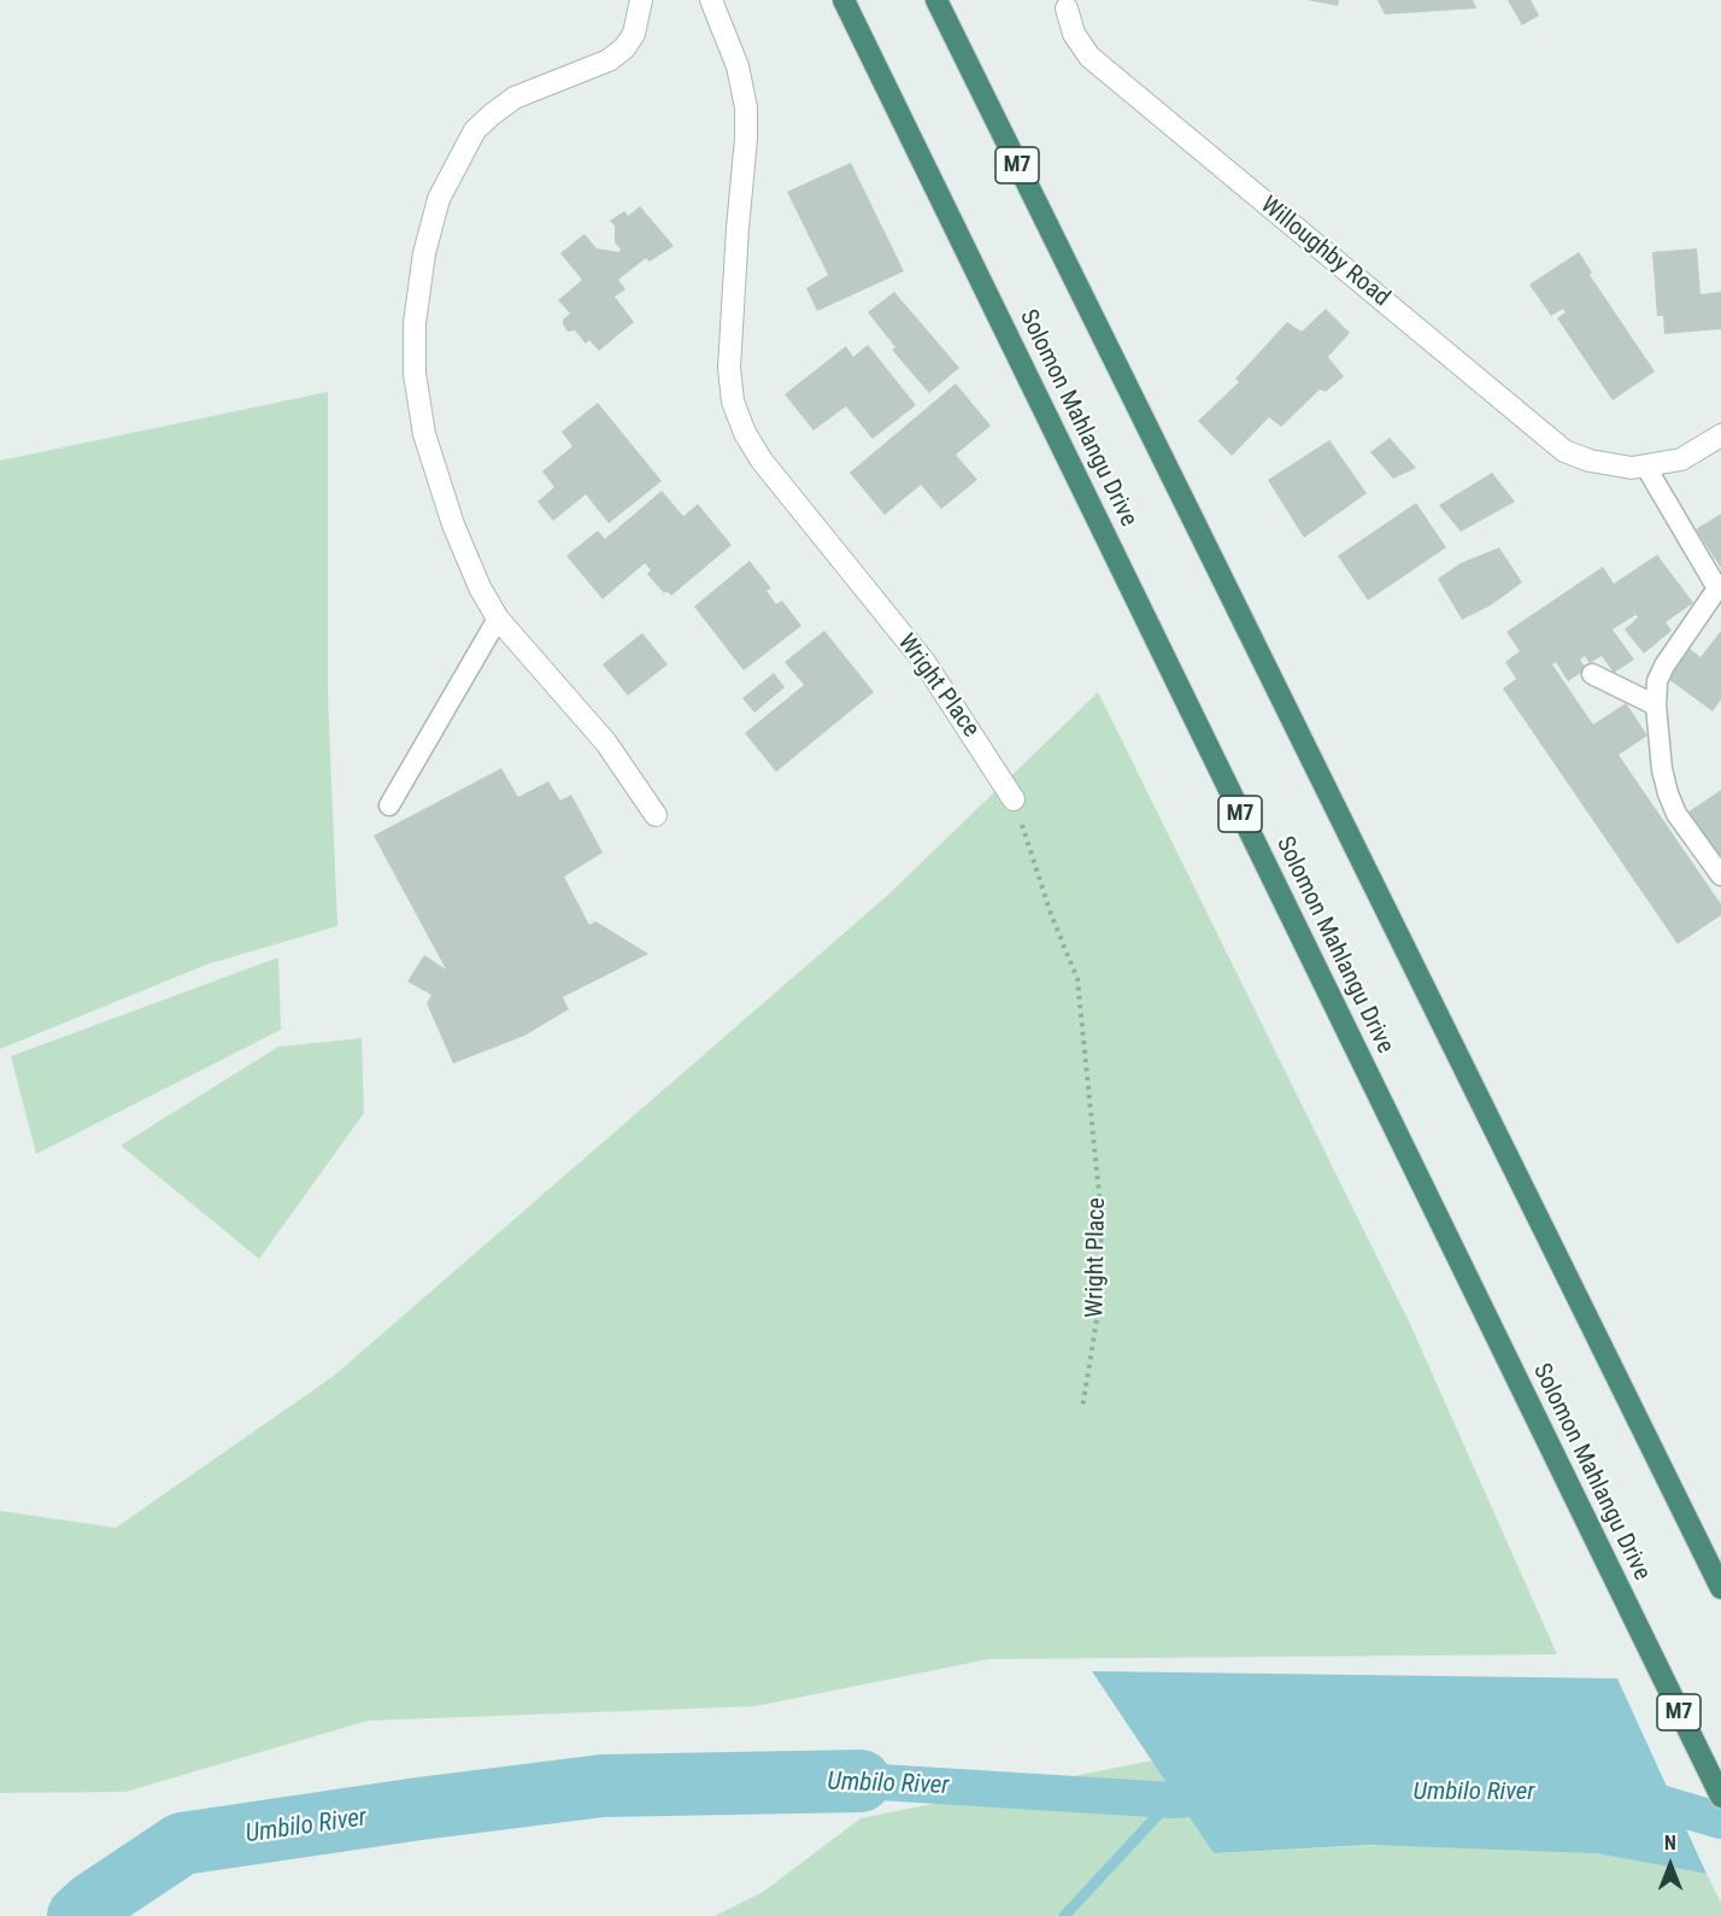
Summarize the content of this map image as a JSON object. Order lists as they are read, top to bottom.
{
  "streets": {
    "highway": ["M7", "Solomon Mahlangu Drive"],
    "street": ["Willoughby Road", "Wright Place"]
  },
  "water": ["Umbilo River"],
  "north": "top"
}
